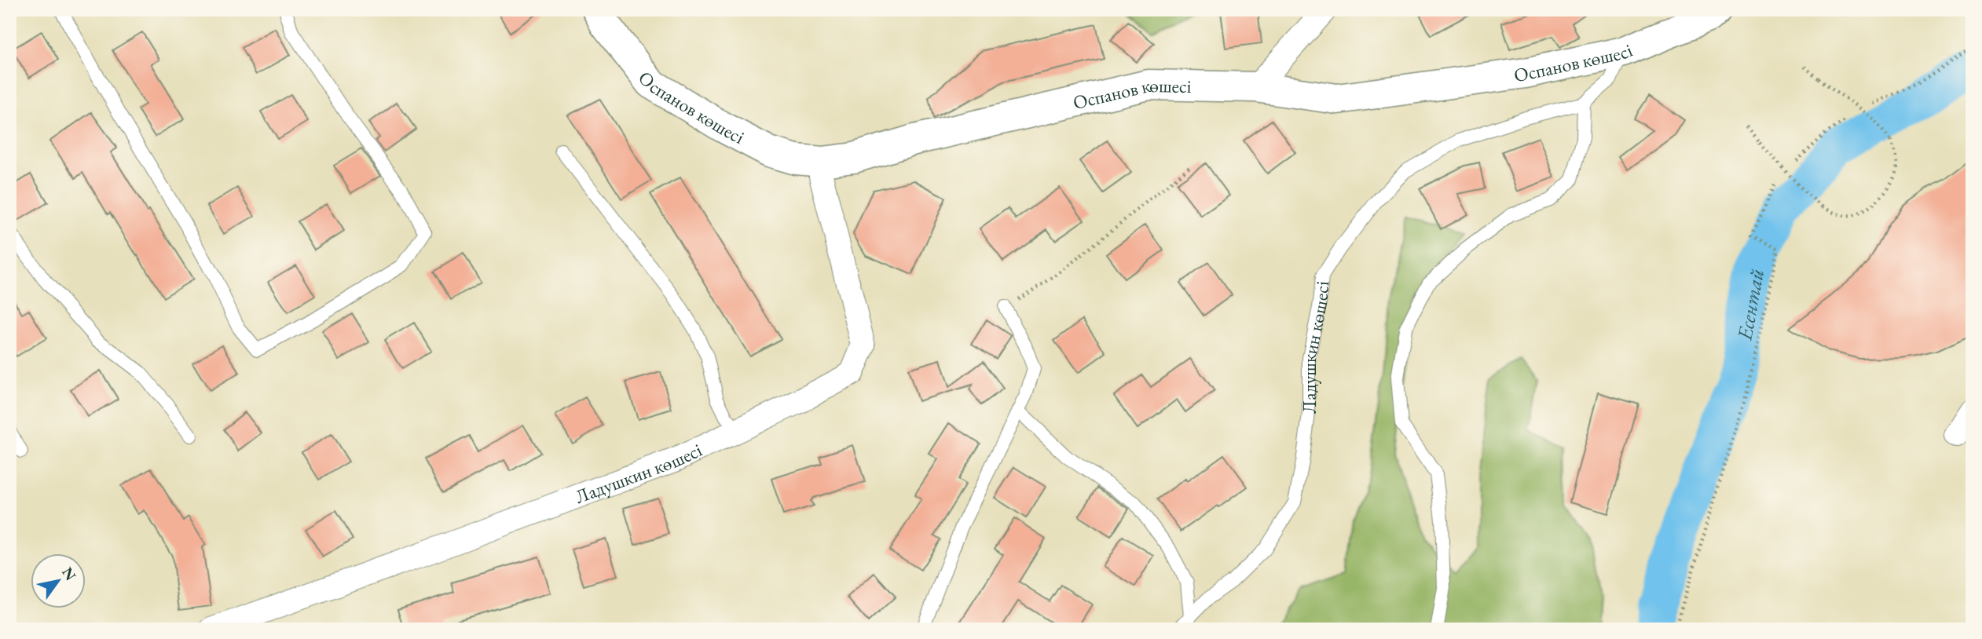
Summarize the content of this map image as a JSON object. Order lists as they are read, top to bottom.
{
  "streets": {
    "street": ["Оспанов көшесі", "Ладушкин көшесі"]
  },
  "crossings": [
    ["Оспанов көшесі", "Ладушкин көшесі"]
  ],
  "water": ["Есентай"],
  "north": "top right"
}
